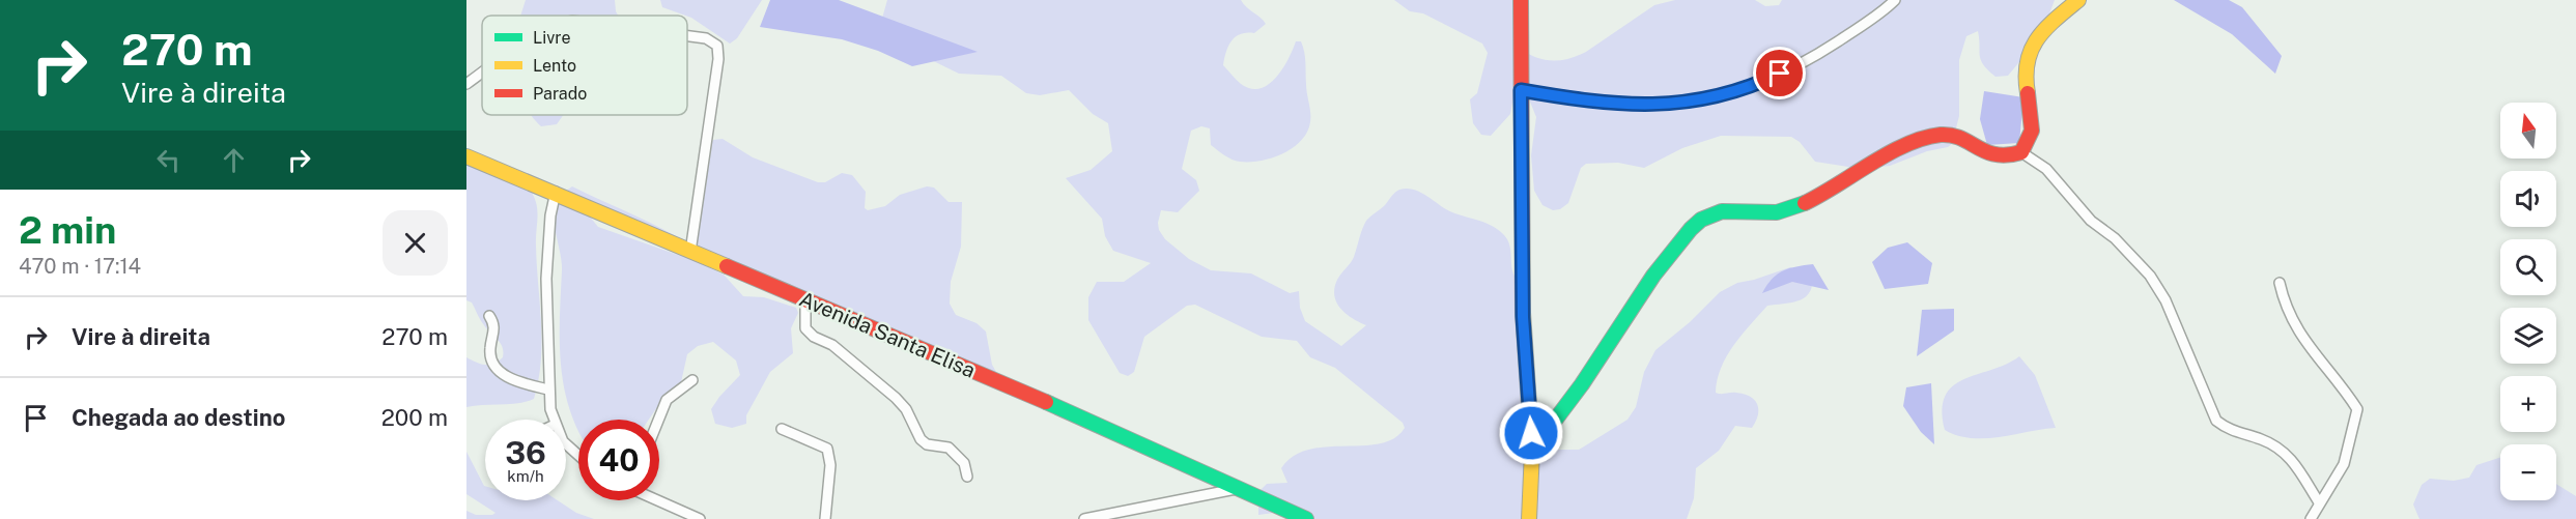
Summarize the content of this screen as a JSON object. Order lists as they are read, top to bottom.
{
  "streets": {
    "street": ["Avenida Santa Elisa"]
  },
  "legend": ["Livre", "Lento", "Parado"],
  "north": "top",
  "page": {
    "turn": ["270 m", "Vire à direita"],
    "map_buttons": ["+", "−"],
    "heading": ["2 min", "470 m · 17:14"],
    "list": [
      {
        "name": "Vire à direita",
        "value": "270 m"
      },
      {
        "name": "Chegada ao destino",
        "value": "200 m"
      }
    ],
    "speed": "36 km/h",
    "limit": "40"
  }
}
